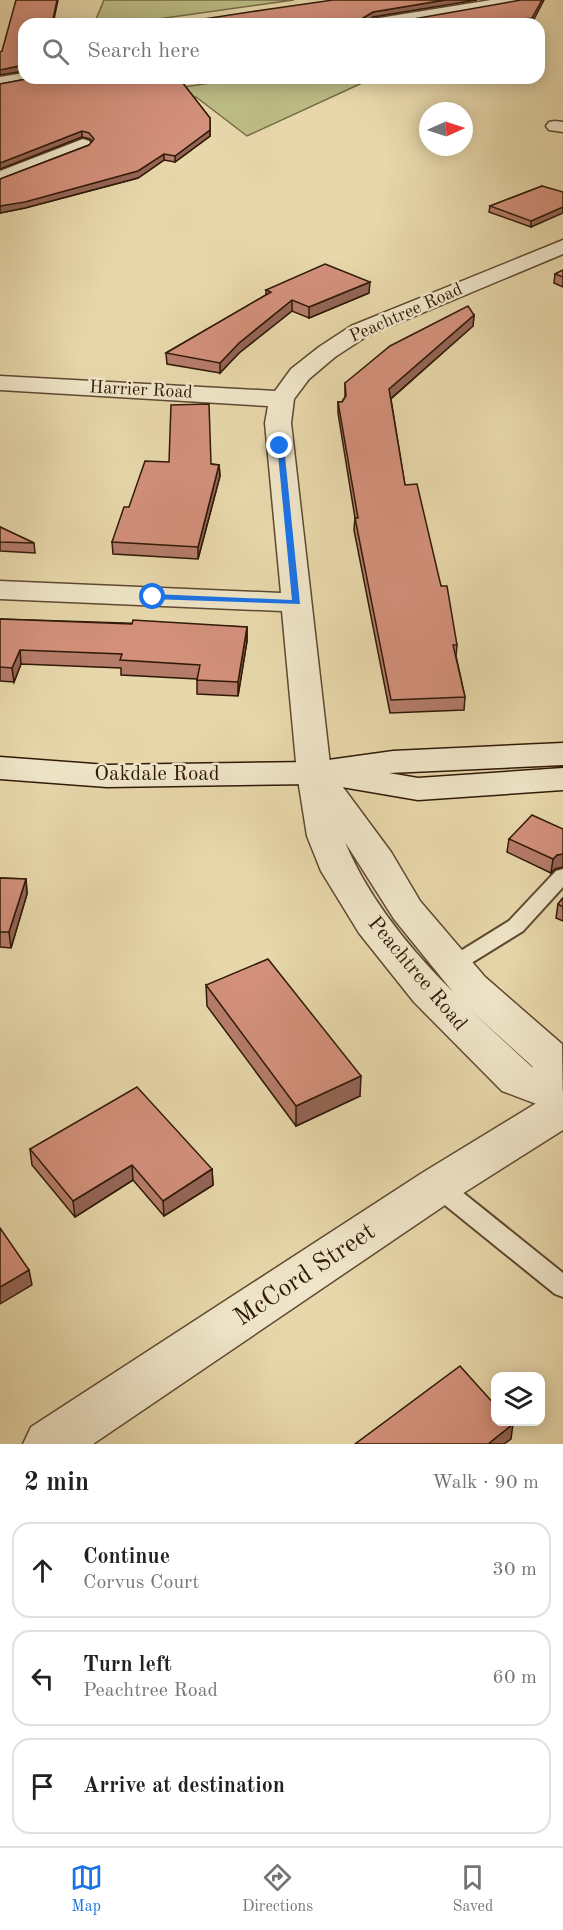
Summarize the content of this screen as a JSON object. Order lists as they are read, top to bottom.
{
  "streets": {
    "street": [
      "Peachtree Road",
      "Harrier Road",
      "Oakdale Road",
      "McCord Street"
    ]
  },
  "crossings": [
    ["Peachtree Road", "Harrier Road"],
    ["Peachtree Road", "Oakdale Road"]
  ],
  "north": "right",
  "page": {
    "search": "Search here",
    "heading": ["2 min", "Walk · 90 m"],
    "list": [
      ["Continue", "Corvus Court", "30 m"],
      ["Turn left", "Peachtree Road", "60 m"],
      "Arrive at destination"
    ],
    "nav": ["Map", "Directions", "Saved"]
  }
}
